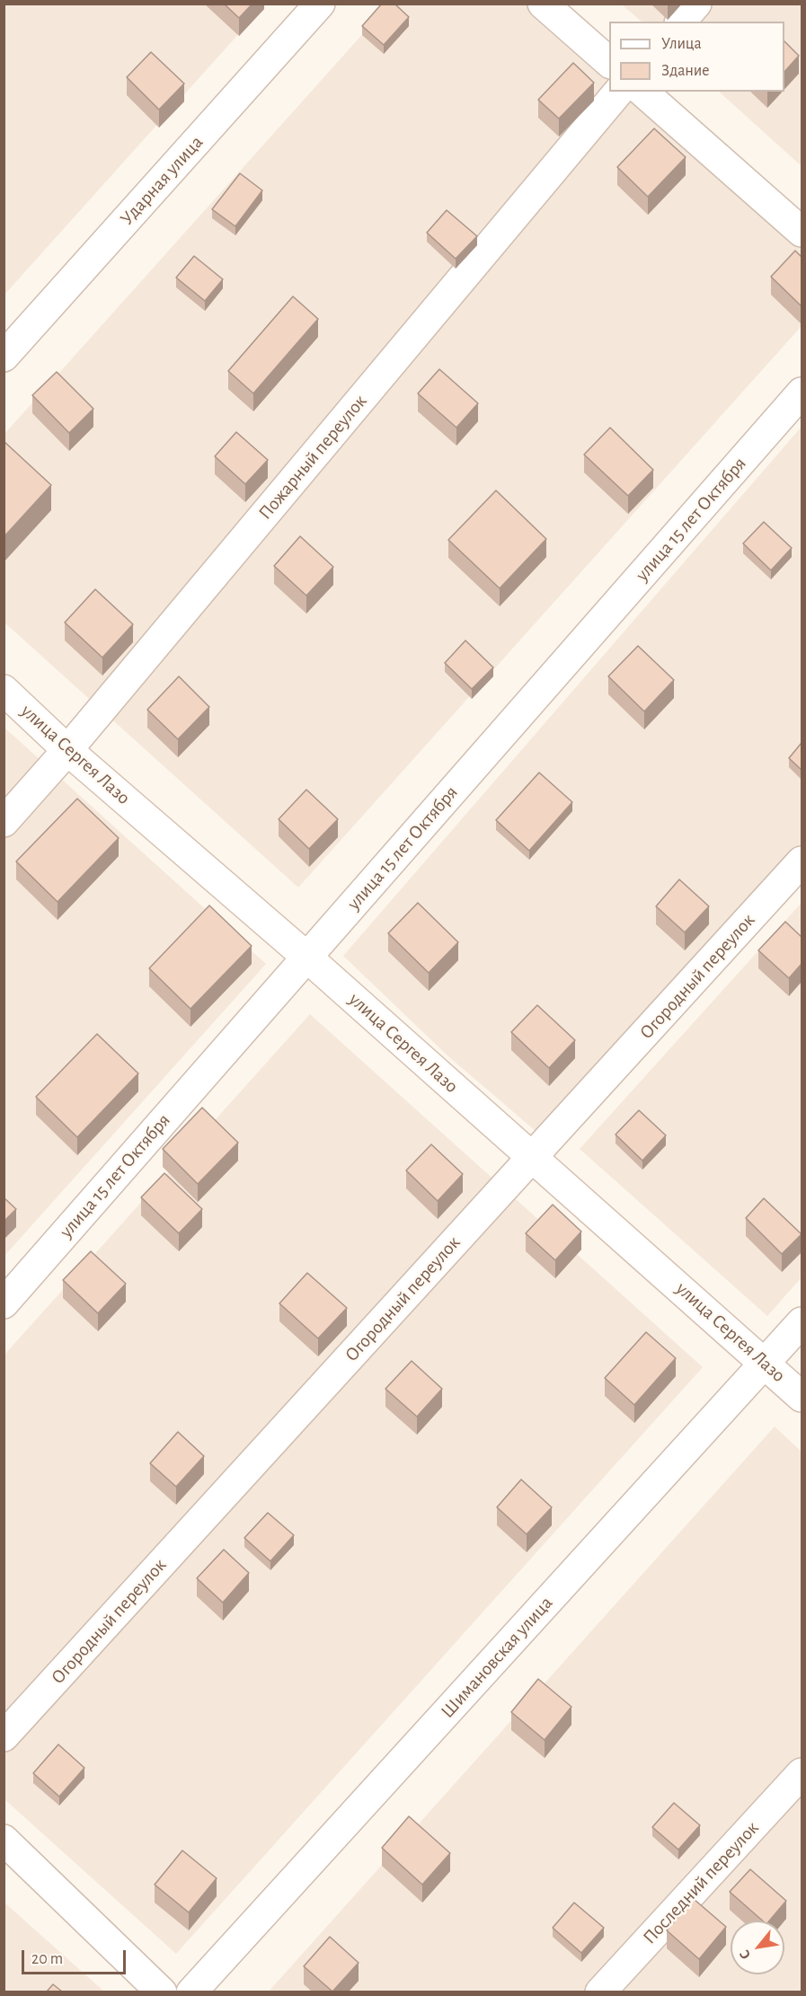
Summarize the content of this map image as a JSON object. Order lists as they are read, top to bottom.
{
  "streets": {
    "street": [
      "Ударная улица",
      "Пожарный переулок",
      "улица 15 лет Октября",
      "улица Сергея Лазо",
      "Огородный переулок",
      "Шимановская улица",
      "Последний переулок"
    ]
  },
  "crossings": [
    ["Пожарный переулок", "улица Сергея Лазо"],
    ["улица 15 лет Октября", "улица Сергея Лазо"],
    ["улица Сергея Лазо", "Огородный переулок"],
    ["улица Сергея Лазо", "Шимановская улица"]
  ],
  "legend": ["Улица", "Здание"],
  "scale_bar": "20 m",
  "north": "bottom left"
}
